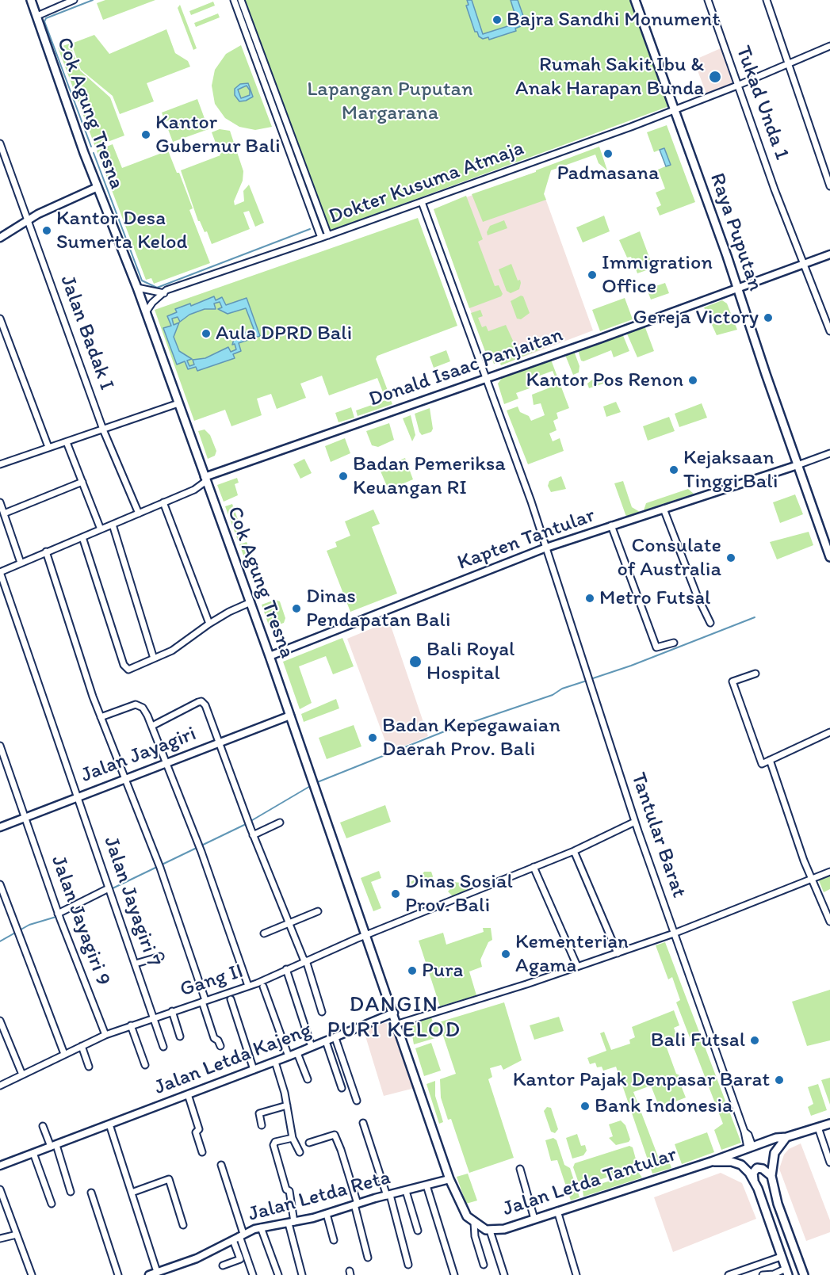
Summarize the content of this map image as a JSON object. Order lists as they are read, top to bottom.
{
  "streets": {
    "main road": ["Cok Agung Tresna", "Raya Puputan", "Jalan Letda Tantular"],
    "street": [
      "Tukad Unda 1",
      "Dokter Kusuma Atmaja",
      "Jalan Badak I",
      "Donald Isaac Panjaitan",
      "Kapten Tantular",
      "Jalan Jayagiri",
      "Tantular Barat",
      "Jalan Jayagiri 7",
      "Jalan Jayagiri 9",
      "Gang II",
      "Jalan Letda Kajeng",
      "Jalan Letda Reta"
    ]
  },
  "crossings": [
    ["Tukad Unda 1", "Dokter Kusuma Atmaja"],
    ["Tukad Unda 1", "Donald Isaac Panjaitan"],
    ["Cok Agung Tresna", "Dokter Kusuma Atmaja"],
    ["Cok Agung Tresna", "Donald Isaac Panjaitan"],
    ["Cok Agung Tresna", "Kapten Tantular"],
    ["Cok Agung Tresna", "Jalan Jayagiri"],
    ["Cok Agung Tresna", "Gang II"],
    ["Cok Agung Tresna", "Jalan Letda Kajeng"],
    ["Cok Agung Tresna", "Jalan Letda Tantular"],
    ["Cok Agung Tresna", "Jalan Letda Reta"],
    ["Dokter Kusuma Atmaja", "Raya Puputan"],
    ["Dokter Kusuma Atmaja", "Tantular Barat"],
    ["Raya Puputan", "Donald Isaac Panjaitan"],
    ["Raya Puputan", "Kapten Tantular"],
    ["Donald Isaac Panjaitan", "Tantular Barat"],
    ["Kapten Tantular", "Tantular Barat"],
    ["Jalan Jayagiri", "Jalan Jayagiri 7"],
    ["Jalan Jayagiri", "Jalan Jayagiri 9"],
    ["Tantular Barat", "Gang II"],
    ["Jalan Jayagiri 7", "Gang II"],
    ["Jalan Jayagiri 9", "Gang II"],
    ["Jalan Letda Tantular", "Jalan Letda Reta"]
  ],
  "districts": ["DANGIN PURI KELOD"],
  "parks": ["Lapangan Puputan Margarana"],
  "places": [
    "Bajra Sandhi Monument",
    "Rumah Sakit Ibu & Anak Harapan Bunda",
    "Kantor Gubernur Bali",
    "Padmasana",
    "Kantor Desa Sumerta Kelod",
    "Immigration Office",
    "Gereja Victory",
    "Aula DPRD Bali",
    "Kantor Pos Renon",
    "Kejaksaan Tinggi Bali",
    "Badan Pemeriksa Keuangan RI",
    "Consulate of Australia",
    "Metro Futsal",
    "Dinas Pendapatan Bali",
    "Bali Royal Hospital",
    "Badan Kepegawaian Daerah Prov. Bali",
    "Dinas Sosial Prov. Bali",
    "Kementerian Agama",
    "Pura",
    "Bali Futsal",
    "Kantor Pajak Denpasar Barat",
    "Bank Indonesia"
  ]
}
